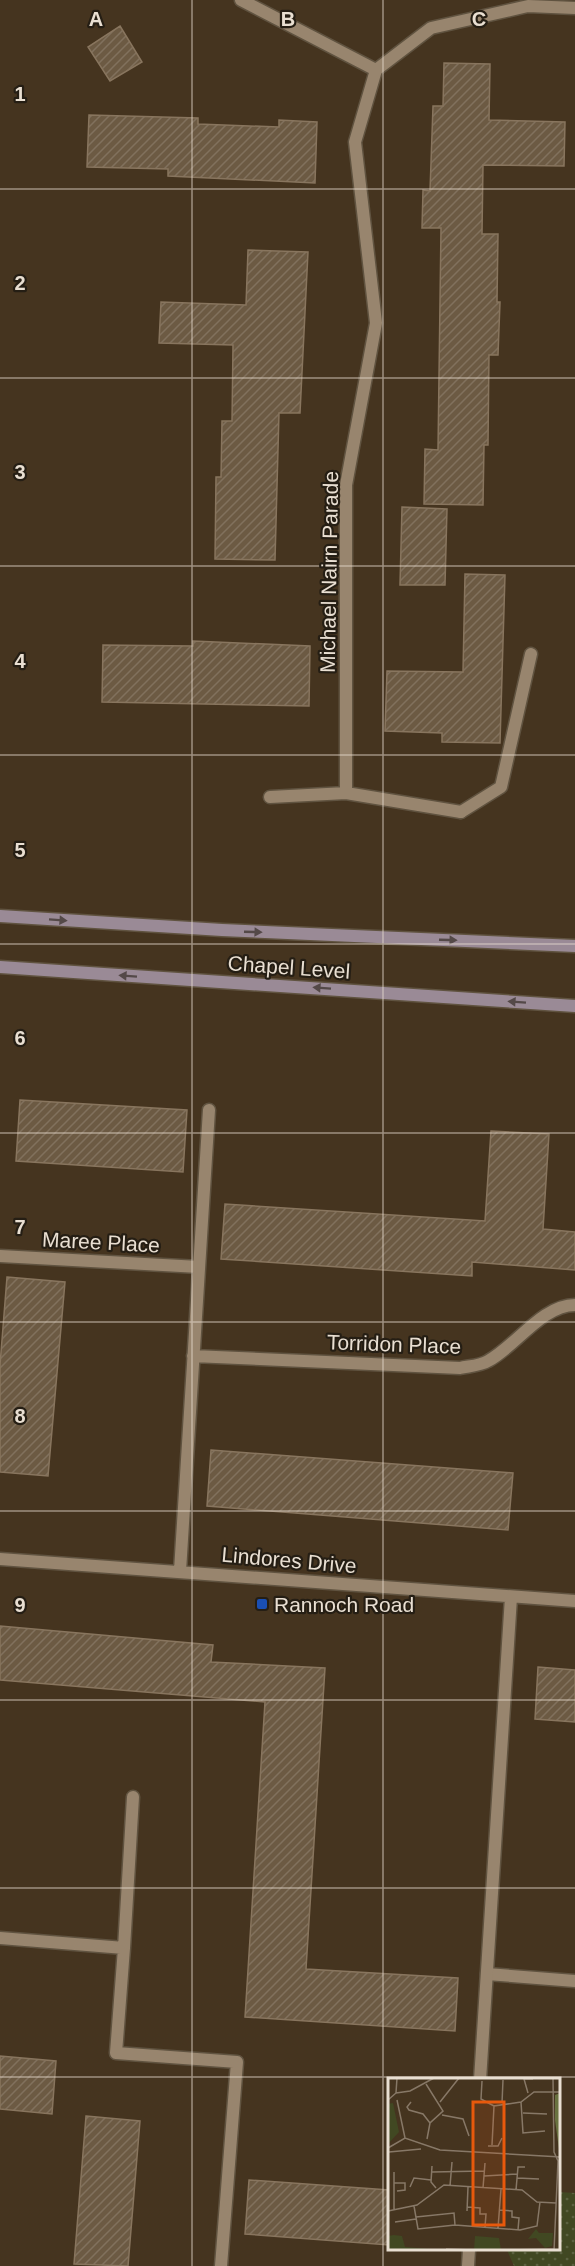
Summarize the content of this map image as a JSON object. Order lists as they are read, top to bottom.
{
  "streets": {
    "main road": ["Chapel Level"],
    "street": [
      "Michael Nairn Parade",
      "Maree Place",
      "Torridon Place",
      "Lindores Drive"
    ]
  },
  "places": {
    "transit": ["Rannoch Road"]
  },
  "grid": {
    "columns": ["A", "B", "C"],
    "rows": [
      "1",
      "2",
      "3",
      "4",
      "5",
      "6",
      "7",
      "8",
      "9"
    ]
  }
}
